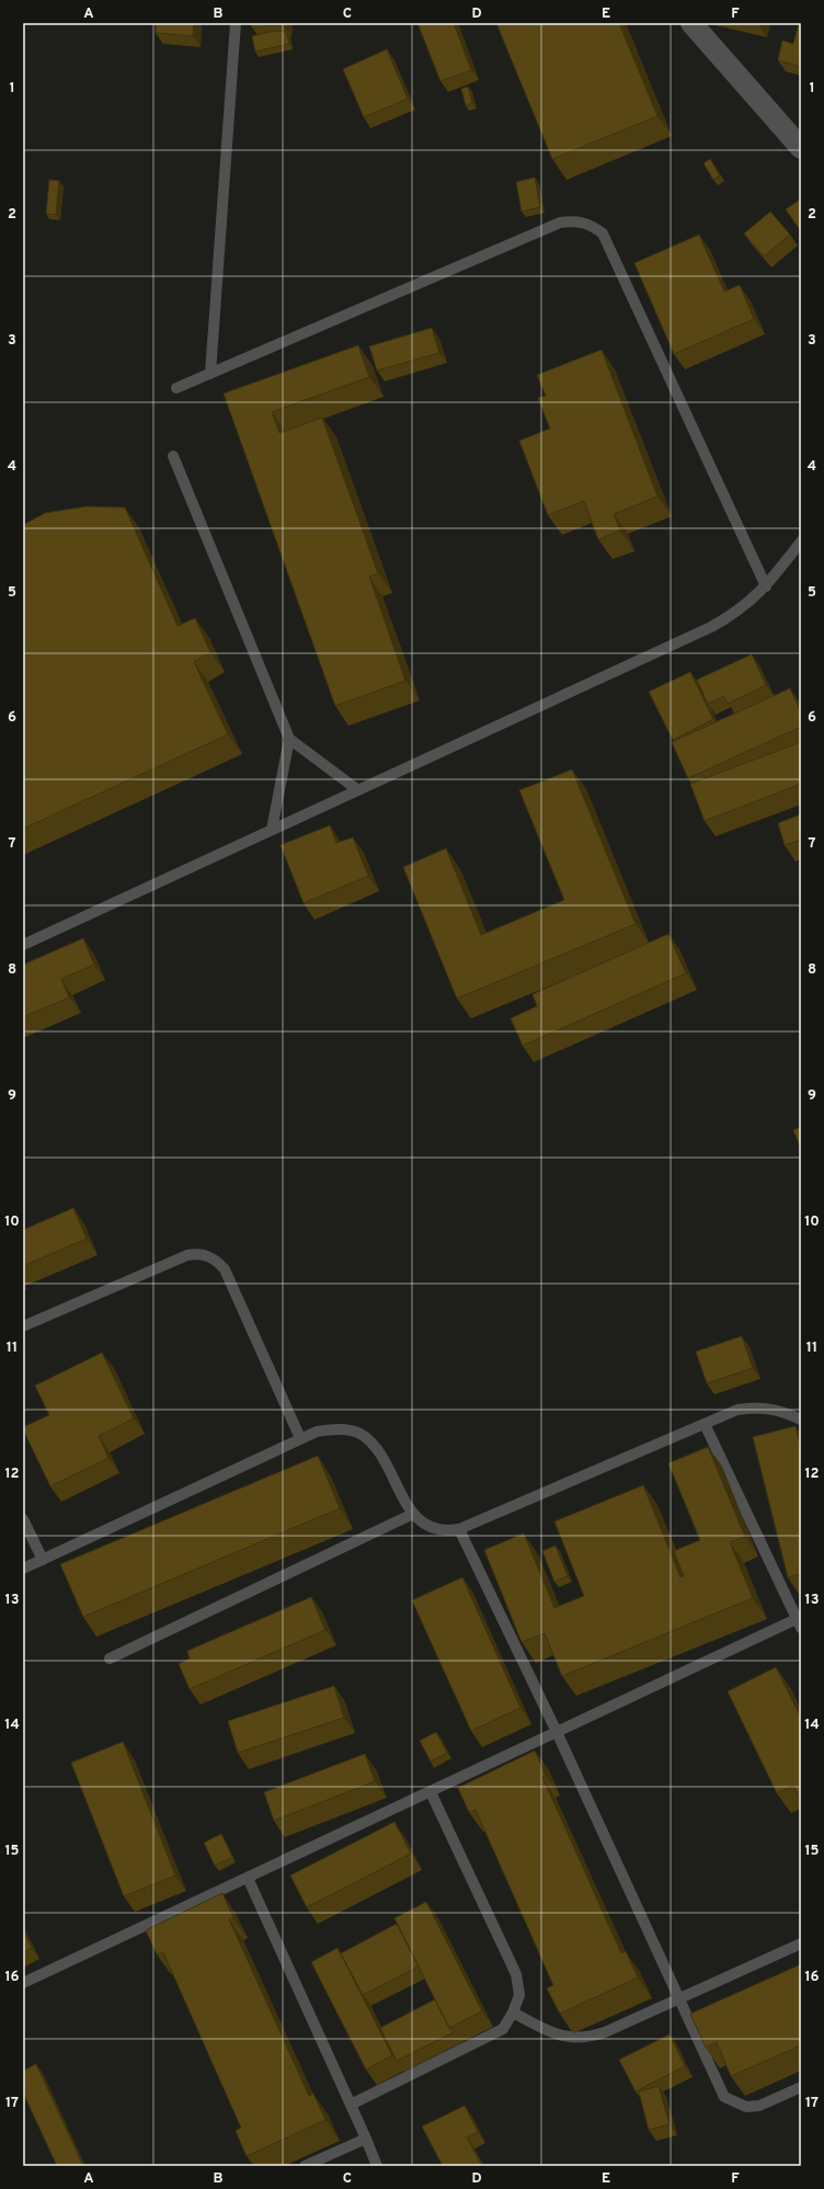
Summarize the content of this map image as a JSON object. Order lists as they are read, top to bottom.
{
  "grid": {
    "columns": [
      "A",
      "B",
      "C",
      "D",
      "E",
      "F"
    ],
    "rows": [
      "1",
      "2",
      "3",
      "4",
      "5",
      "6",
      "7",
      "8",
      "9",
      "10",
      "11",
      "12",
      "13",
      "14",
      "15",
      "16",
      "17"
    ]
  }
}
